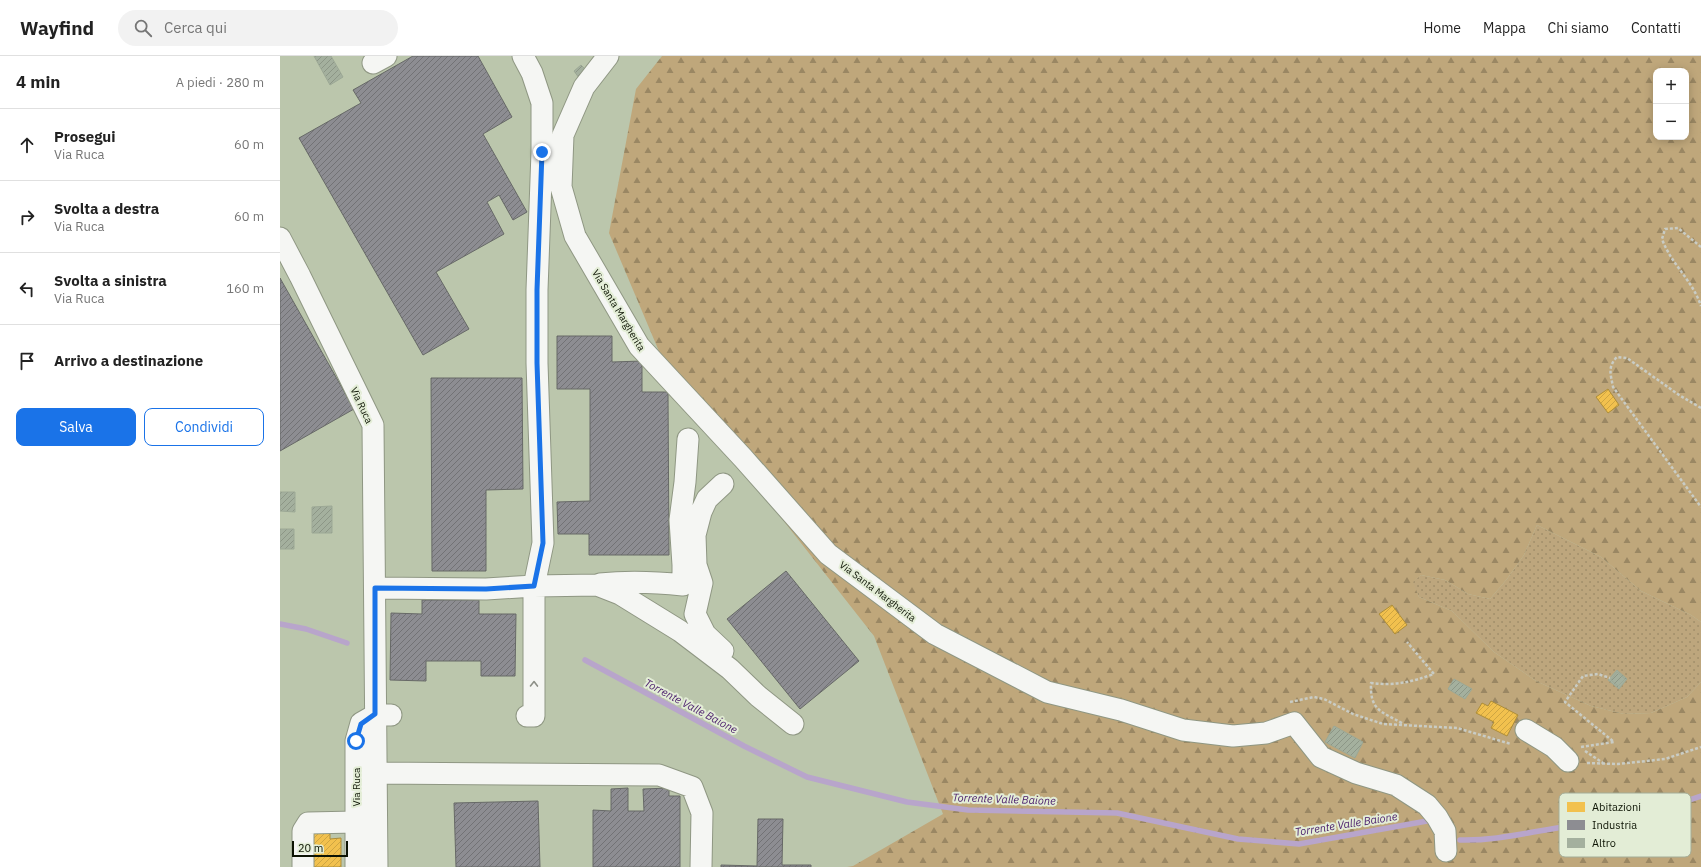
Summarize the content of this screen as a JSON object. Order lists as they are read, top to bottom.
{
  "streets": {
    "street": ["Via Santa Margherita", "Via Ruca"]
  },
  "water": ["Torrente Valle Baione"],
  "legend": ["Abitazioni", "Industria", "Altro"],
  "scale_bar": "20 m",
  "page": {
    "header": "Wayfind",
    "search": "Cerca qui",
    "nav": [
      "Home",
      "Mappa",
      "Chi siamo",
      "Contatti"
    ],
    "heading": ["4 min", "A piedi · 280 m"],
    "map_buttons": ["+", "−"],
    "list": [
      ["Prosegui", "Via Ruca", "60 m"],
      ["Svolta a destra", "Via Ruca", "60 m"],
      ["Svolta a sinistra", "Via Ruca", "160 m"],
      "Arrivo a destinazione"
    ],
    "buttons": ["Salva", "Condividi"],
    "scale": "20 m"
  }
}
